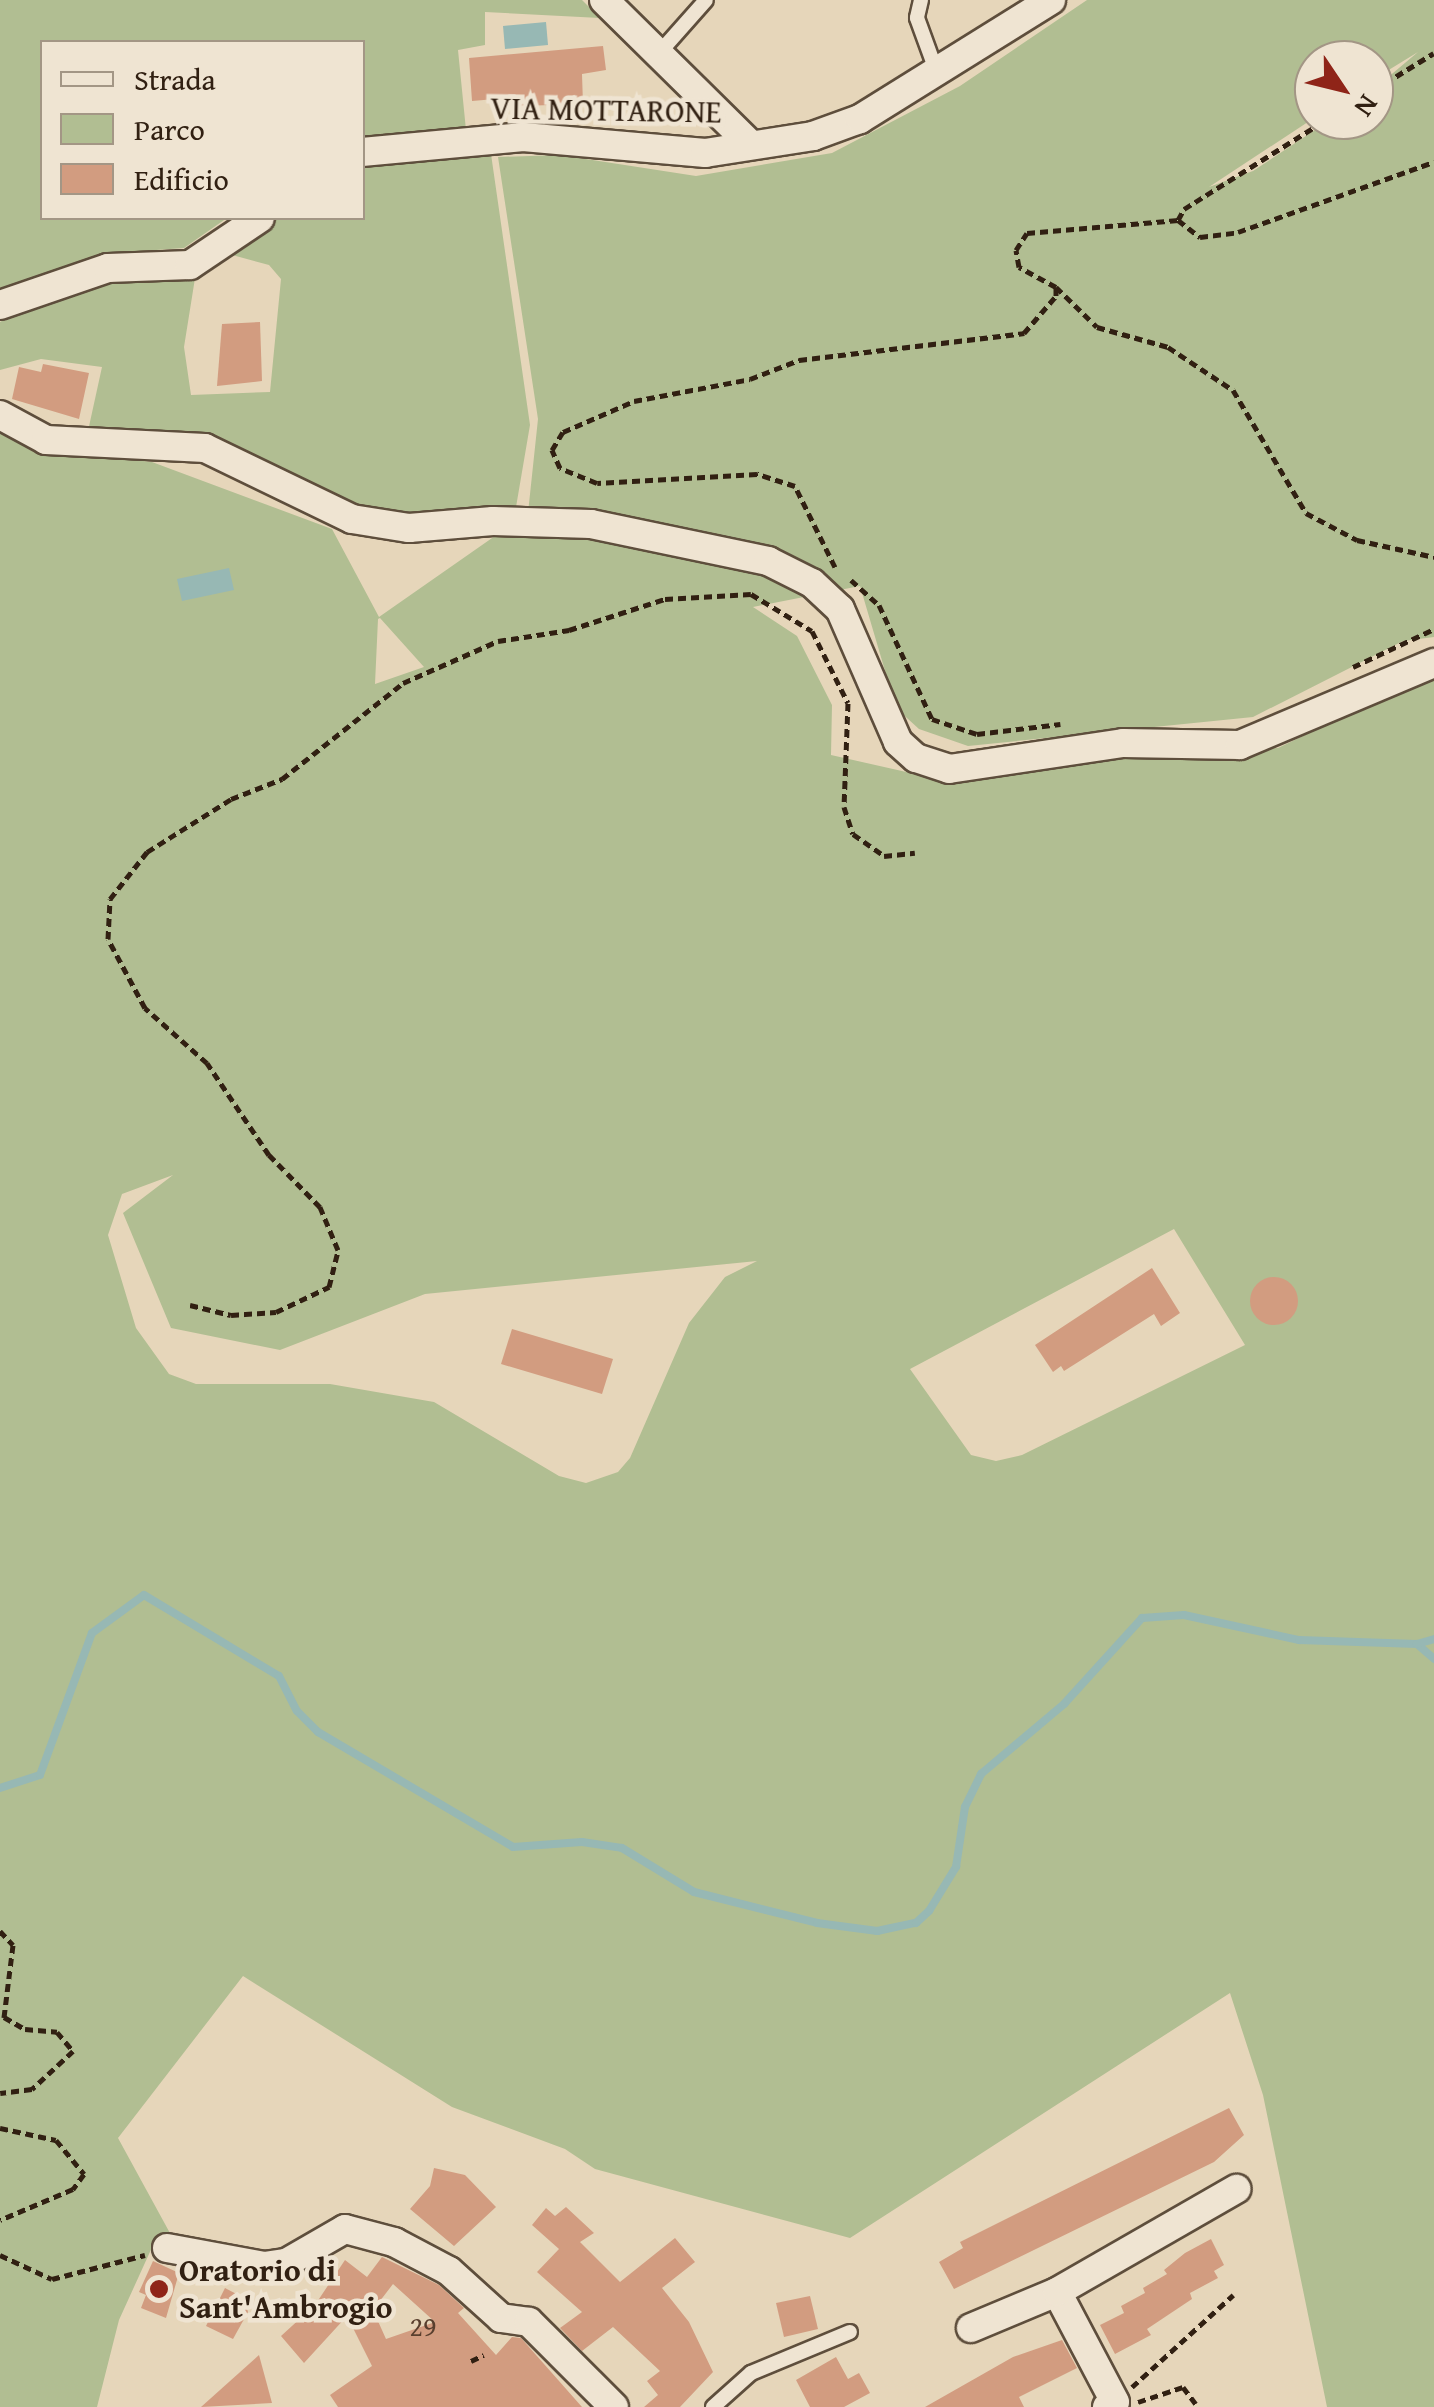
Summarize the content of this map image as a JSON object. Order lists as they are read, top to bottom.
{
  "streets": {
    "street": ["VIA MOTTARONE"]
  },
  "places": ["Oratorio di Sant'Ambrogio"],
  "house_numbers": ["29"],
  "legend": ["Strada", "Parco", "Edificio"],
  "north": "bottom right"
}
